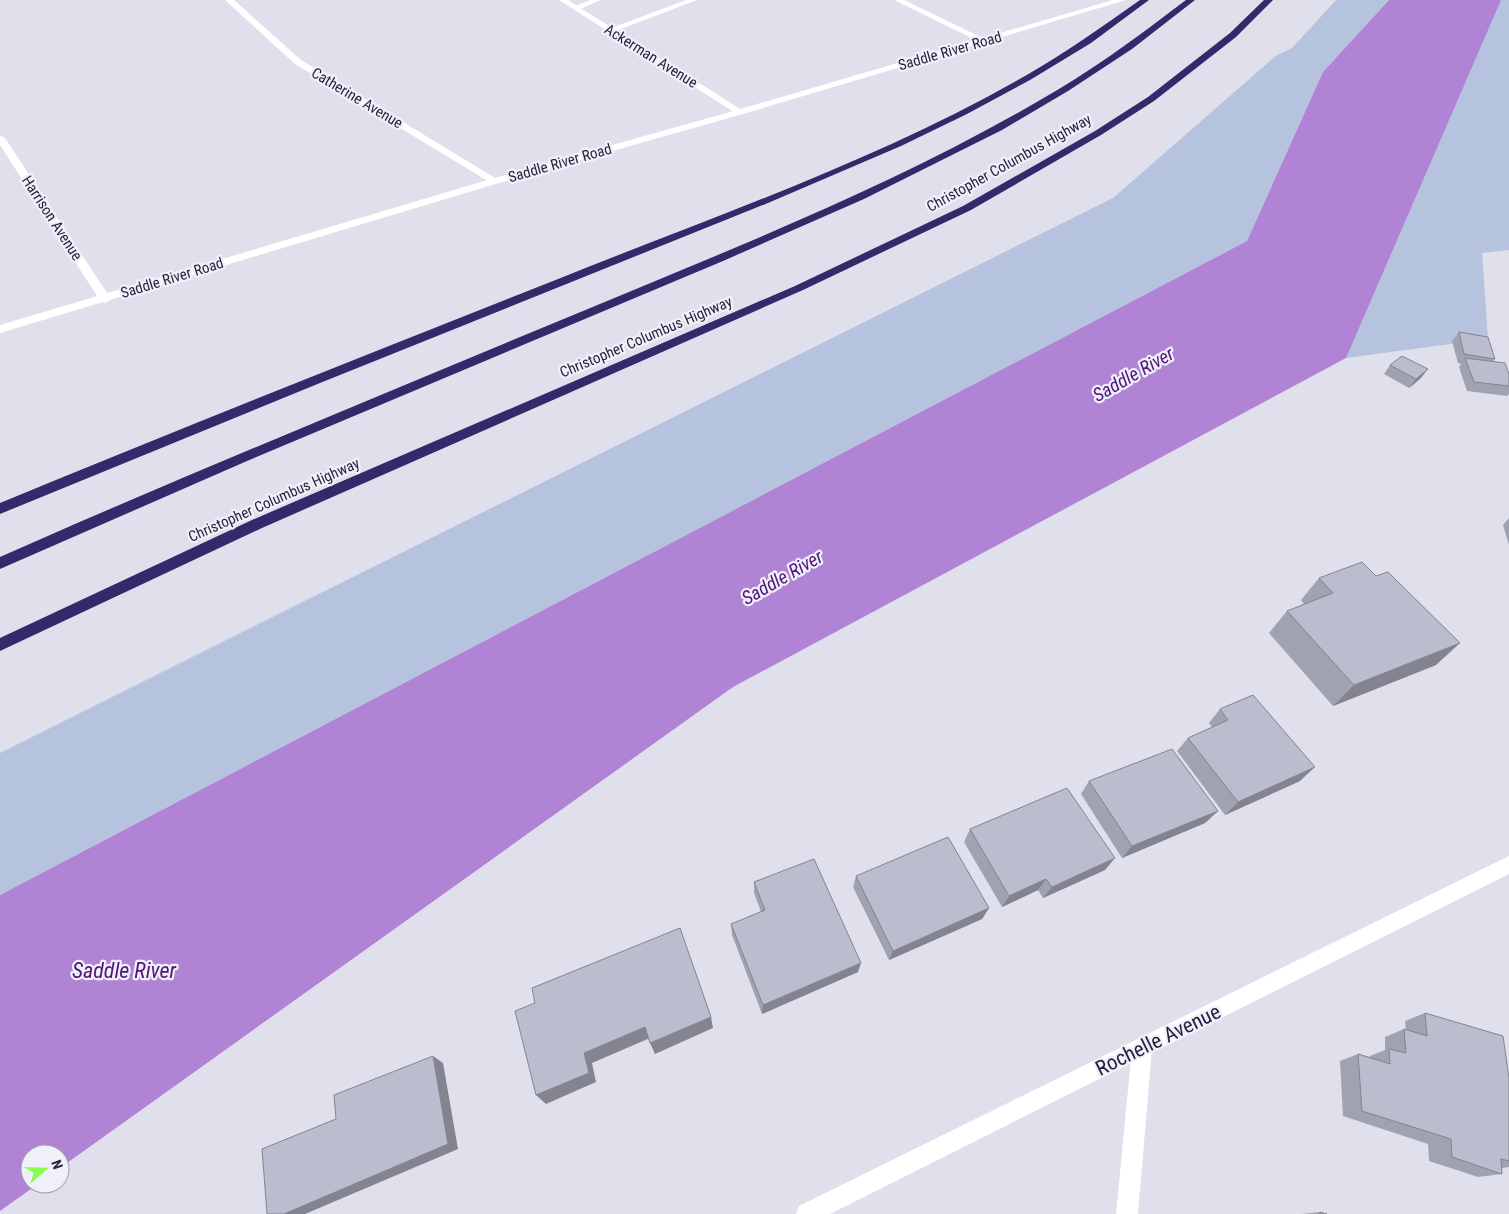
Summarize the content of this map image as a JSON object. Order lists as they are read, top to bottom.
{
  "streets": {
    "highway": ["Christopher Columbus Highway"],
    "street": [
      "Saddle River Road",
      "Ackerman Avenue",
      "Catherine Avenue",
      "Harrison Avenue",
      "Rochelle Avenue"
    ]
  },
  "crossings": [
    ["Saddle River Road", "Ackerman Avenue"],
    ["Saddle River Road", "Catherine Avenue"],
    ["Saddle River Road", "Harrison Avenue"]
  ],
  "water": ["Saddle River"],
  "north": "right"
}
